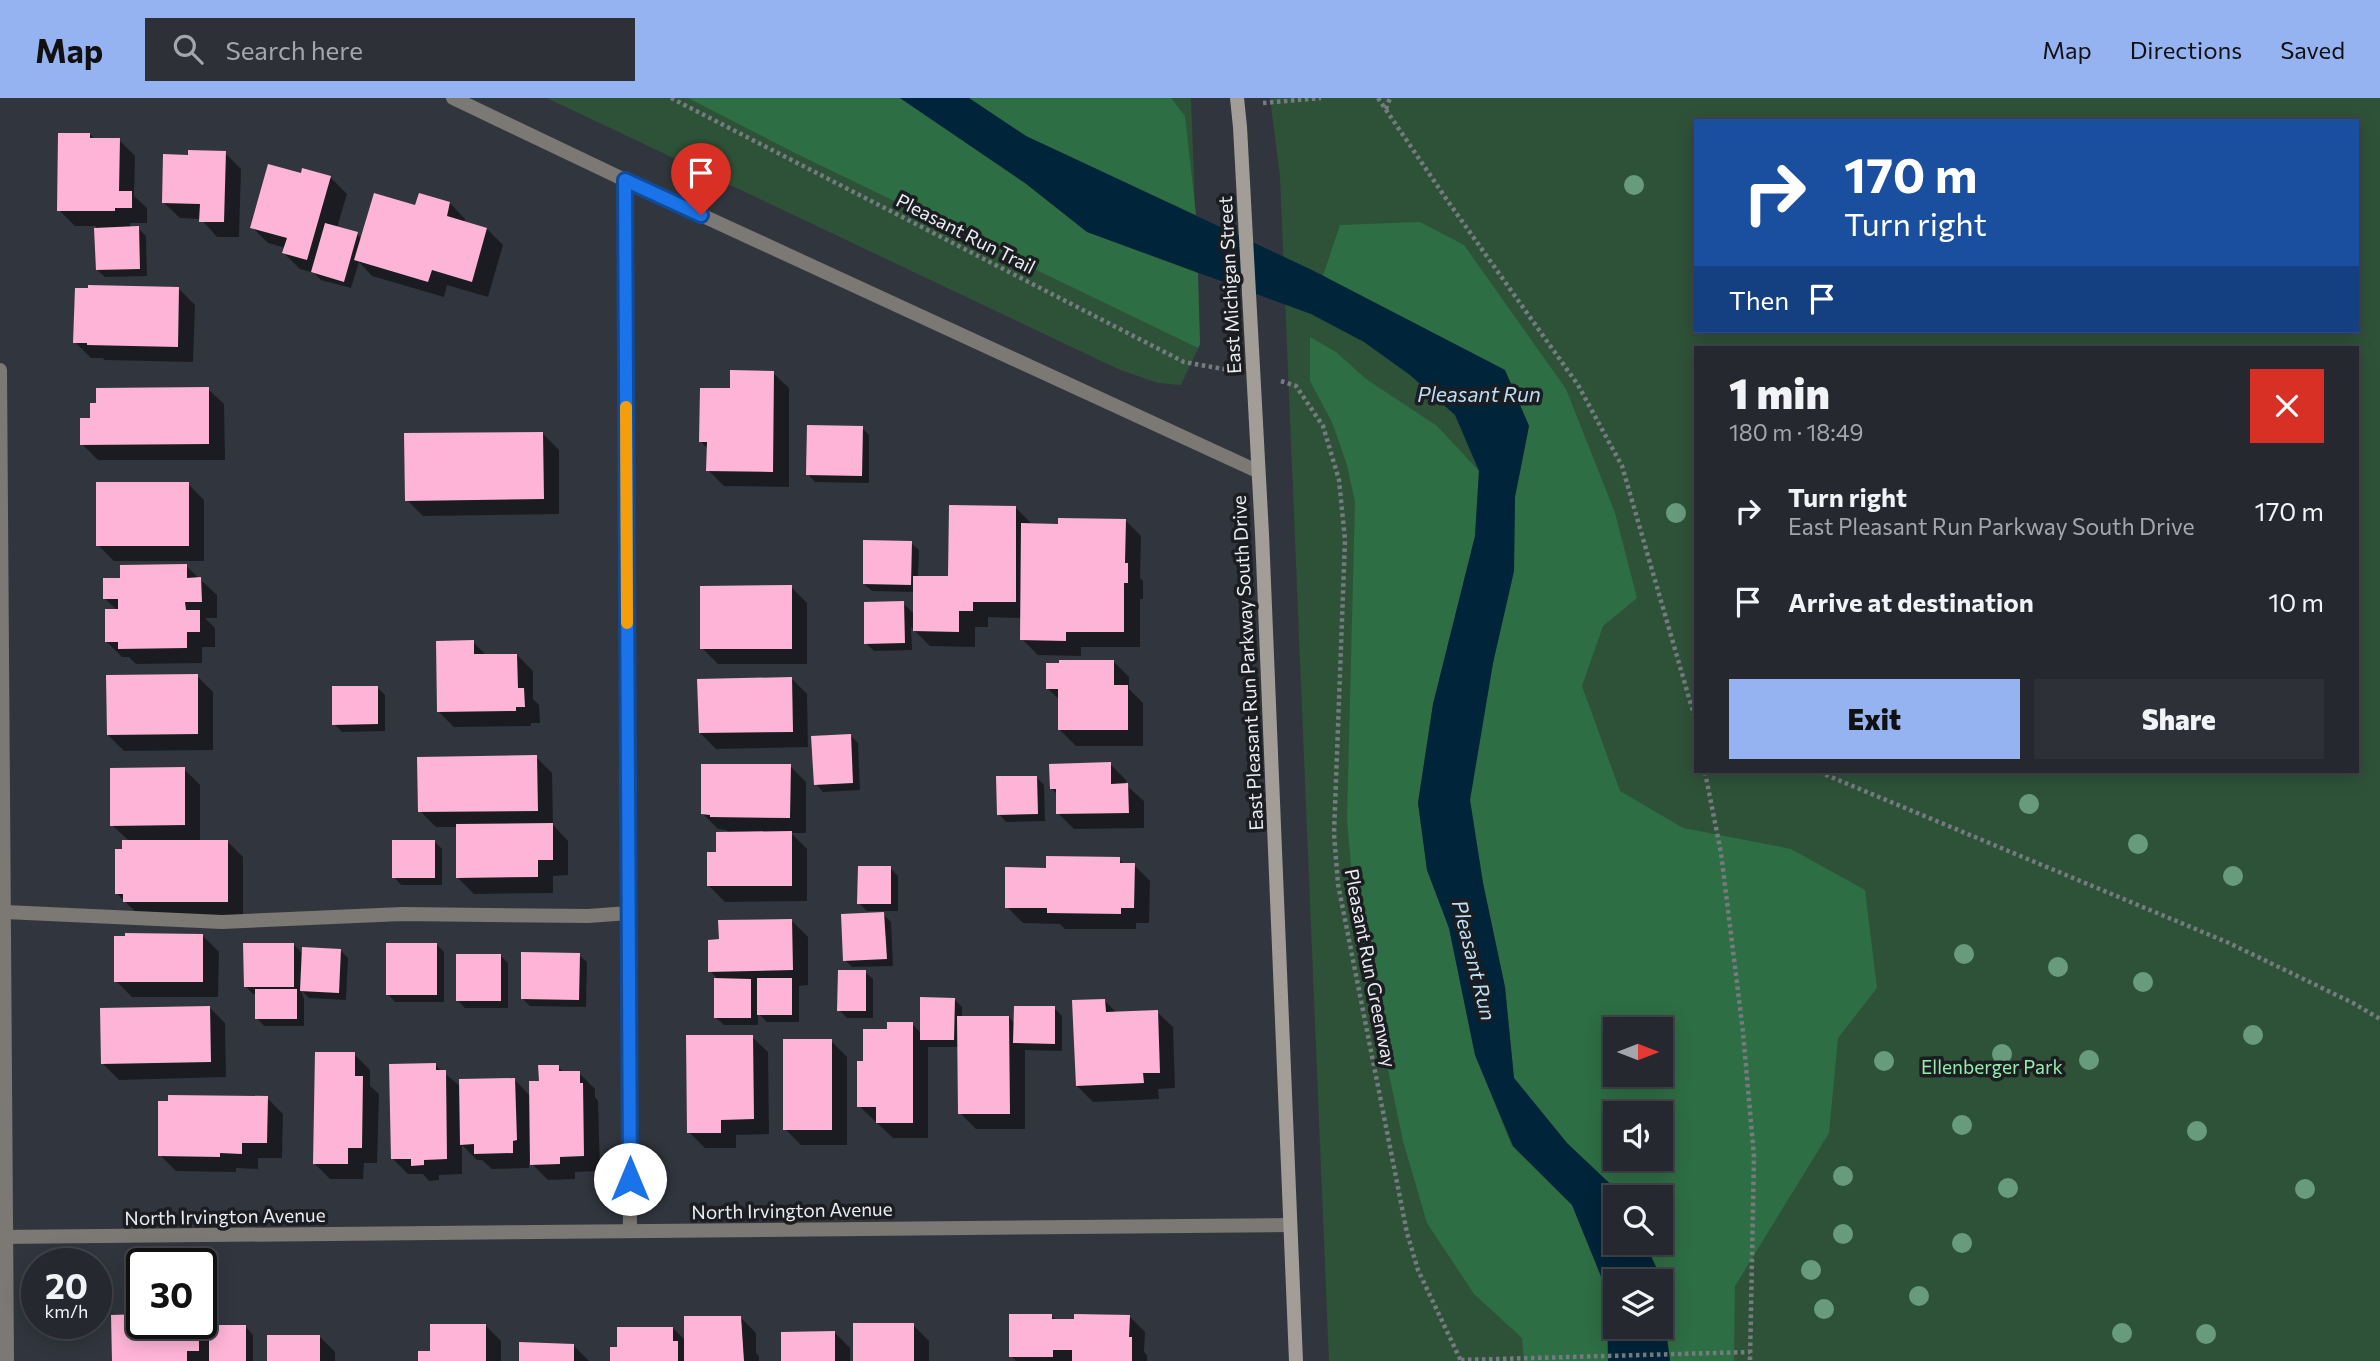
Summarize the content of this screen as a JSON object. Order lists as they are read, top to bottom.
{
  "streets": {
    "main road": ["East Michigan Street", "East Pleasant Run Parkway South Drive"],
    "street": ["North Irvington Avenue"],
    "path": ["Pleasant Run Trail", "Pleasant Run Greenway"]
  },
  "crossings": [
    ["Pleasant Run Trail", "East Michigan Street"],
    ["East Michigan Street", "East Pleasant Run Parkway South Drive"],
    ["East Pleasant Run Parkway South Drive", "North Irvington Avenue"]
  ],
  "water": ["Pleasant Run"],
  "parks": ["Ellenberger Park"],
  "north": "right",
  "page": {
    "header": "Map",
    "search": "Search here",
    "nav": ["Map", "Directions", "Saved"],
    "turn": ["170 m", "Turn right"],
    "then": "Then",
    "heading": ["1 min", "180 m · 18:49"],
    "list": [
      {
        "name": "Turn right",
        "note": "East Pleasant Run Parkway South Drive",
        "value": "170 m"
      },
      {
        "name": "Arrive at destination",
        "value": "10 m"
      }
    ],
    "buttons": ["Exit", "Share"],
    "speed": "20 km/h",
    "limit": "30"
  }
}
